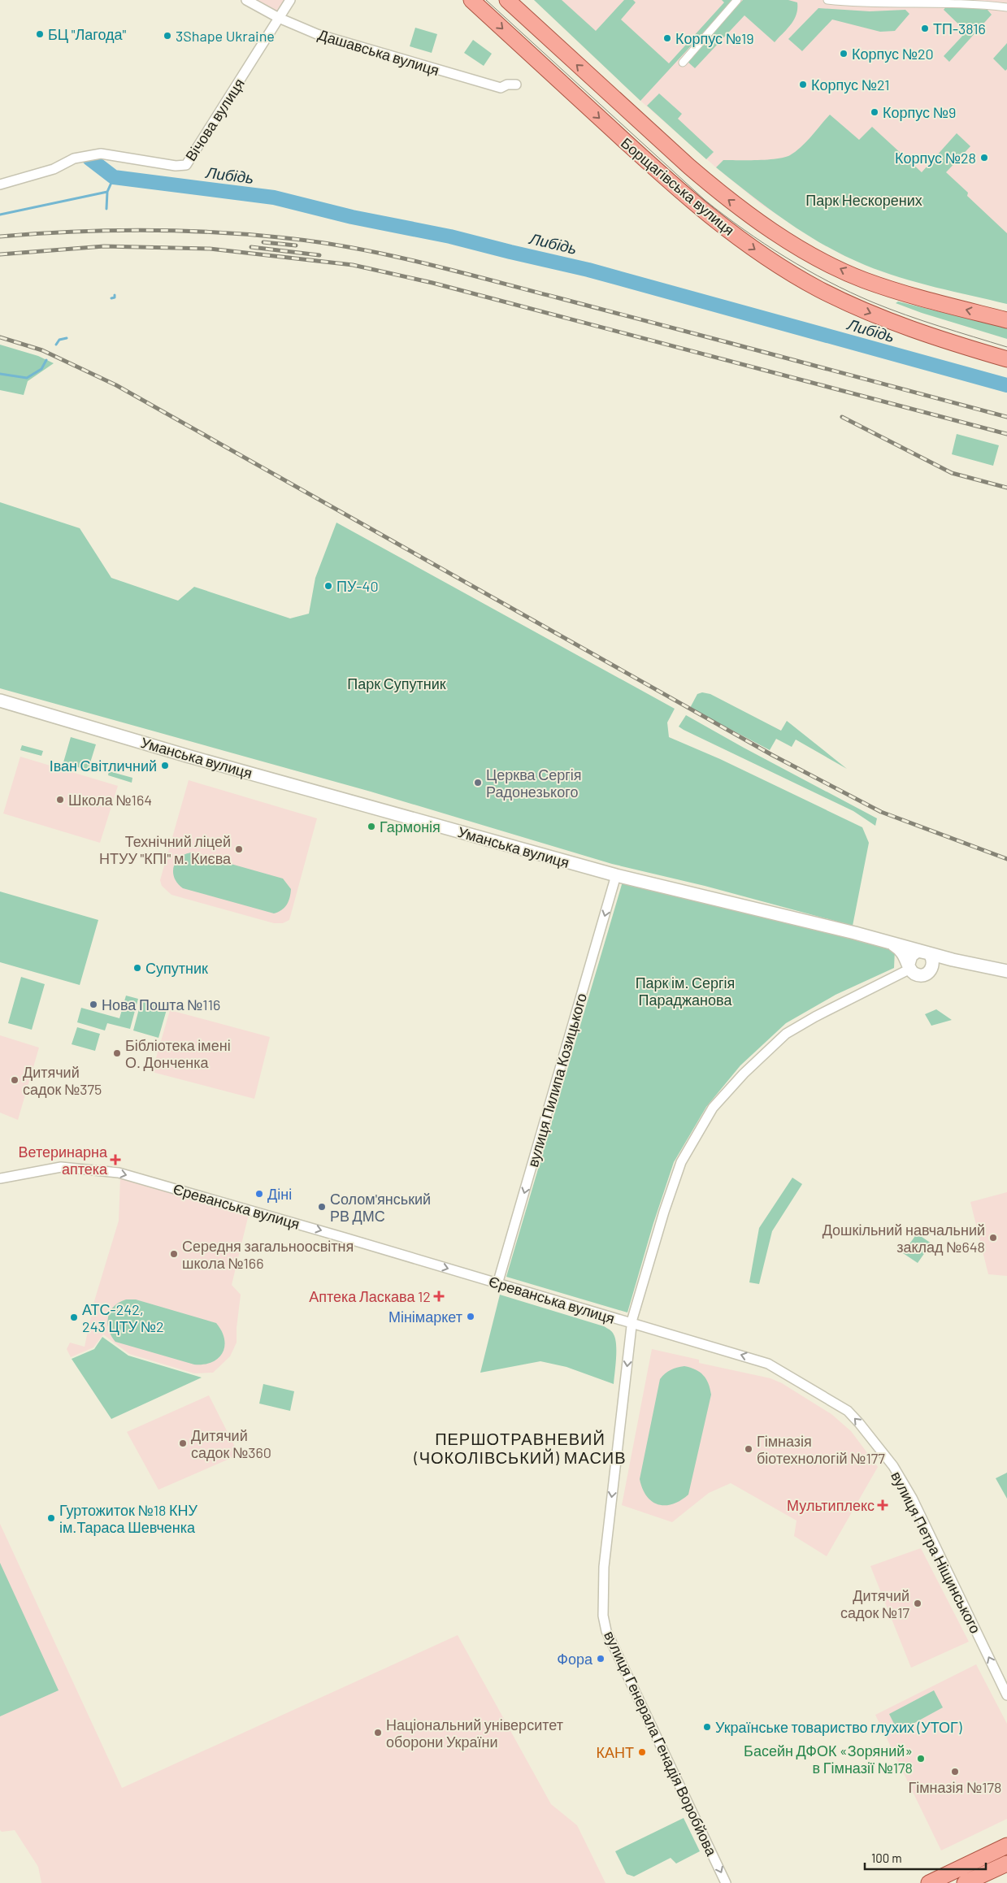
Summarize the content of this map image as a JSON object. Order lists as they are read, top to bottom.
{
  "streets": {
    "main road": ["Борщагівська вулиця"],
    "street": [
      "Дашавська вулиця",
      "Вічова вулиця",
      "Уманська вулиця",
      "вулиця Пилипа Козицького",
      "Єреванська вулиця",
      "вулиця Петра Ніщинського",
      "вулиця Генерала Генадія Воробйова"
    ]
  },
  "crossings": [
    ["Дашавська вулиця", "Вічова вулиця"],
    ["Уманська вулиця", "вулиця Пилипа Козицького"],
    ["Уманська вулиця", "вулиця Генерала Генадія Воробйова"],
    ["вулиця Пилипа Козицького", "Єреванська вулиця"],
    ["Єреванська вулиця", "вулиця Петра Ніщинського"],
    ["Єреванська вулиця", "вулиця Генерала Генадія Воробйова"],
    ["вулиця Петра Ніщинського", "вулиця Генерала Генадія Воробйова"]
  ],
  "one_way": [
    "вулиця Пилипа Козицького",
    "Єреванська вулиця",
    "вулиця Петра Ніщинського",
    "вулиця Генерала Генадія Воробйова"
  ],
  "districts": ["ПЕРШОТРАВНЕВИЙ (ЧОКОЛІВСЬКИЙ) МАСИВ"],
  "water": ["Либідь"],
  "parks": ["Парк Нескорених", "Парк Супутник", "Парк ім. Сергія Параджанова"],
  "places": {
    "other": [
      "ТП-3816",
      "БЦ \"Лагода\"",
      "3Shape Ukraine",
      "Корпус №19",
      "Корпус №20",
      "Корпус №21",
      "Корпус №9",
      "Корпус №28",
      "ПУ-40",
      "Іван Світличний",
      "Церква Сергія Радонезького",
      "Школа №164",
      "Гармонія",
      "Технічний ліцей НТУУ \"КПІ\" м. Києва",
      "Супутник",
      "Нова Пошта №116",
      "Бібліотека імені О. Донченка",
      "Дитячий садок №375",
      "Діні",
      "Солом'янський РВ ДМС",
      "Дошкільний навчальний заклад №648",
      "Середня загальноосвітня школа №166",
      "Мінімаркет",
      "АТС-242, 243 ЦТУ №2",
      "Дитячий садок №360",
      "Гімназія біотехнологій №177",
      "Гуртожиток №18 КНУ ім.Тараса Шевченка",
      "Дитячий садок №17",
      "Фора",
      "Українське товариство глухих (УТОГ)",
      "Національний університет оборони України",
      "КАНТ",
      "Басейн ДФОК «Зоряний» в Гімназії №178",
      "Гімназія №178"
    ],
    "health": ["Ветеринарна аптека", "Аптека Ласкава 12", "Мультиплекс"]
  },
  "scale_bar": "100 m"
}
